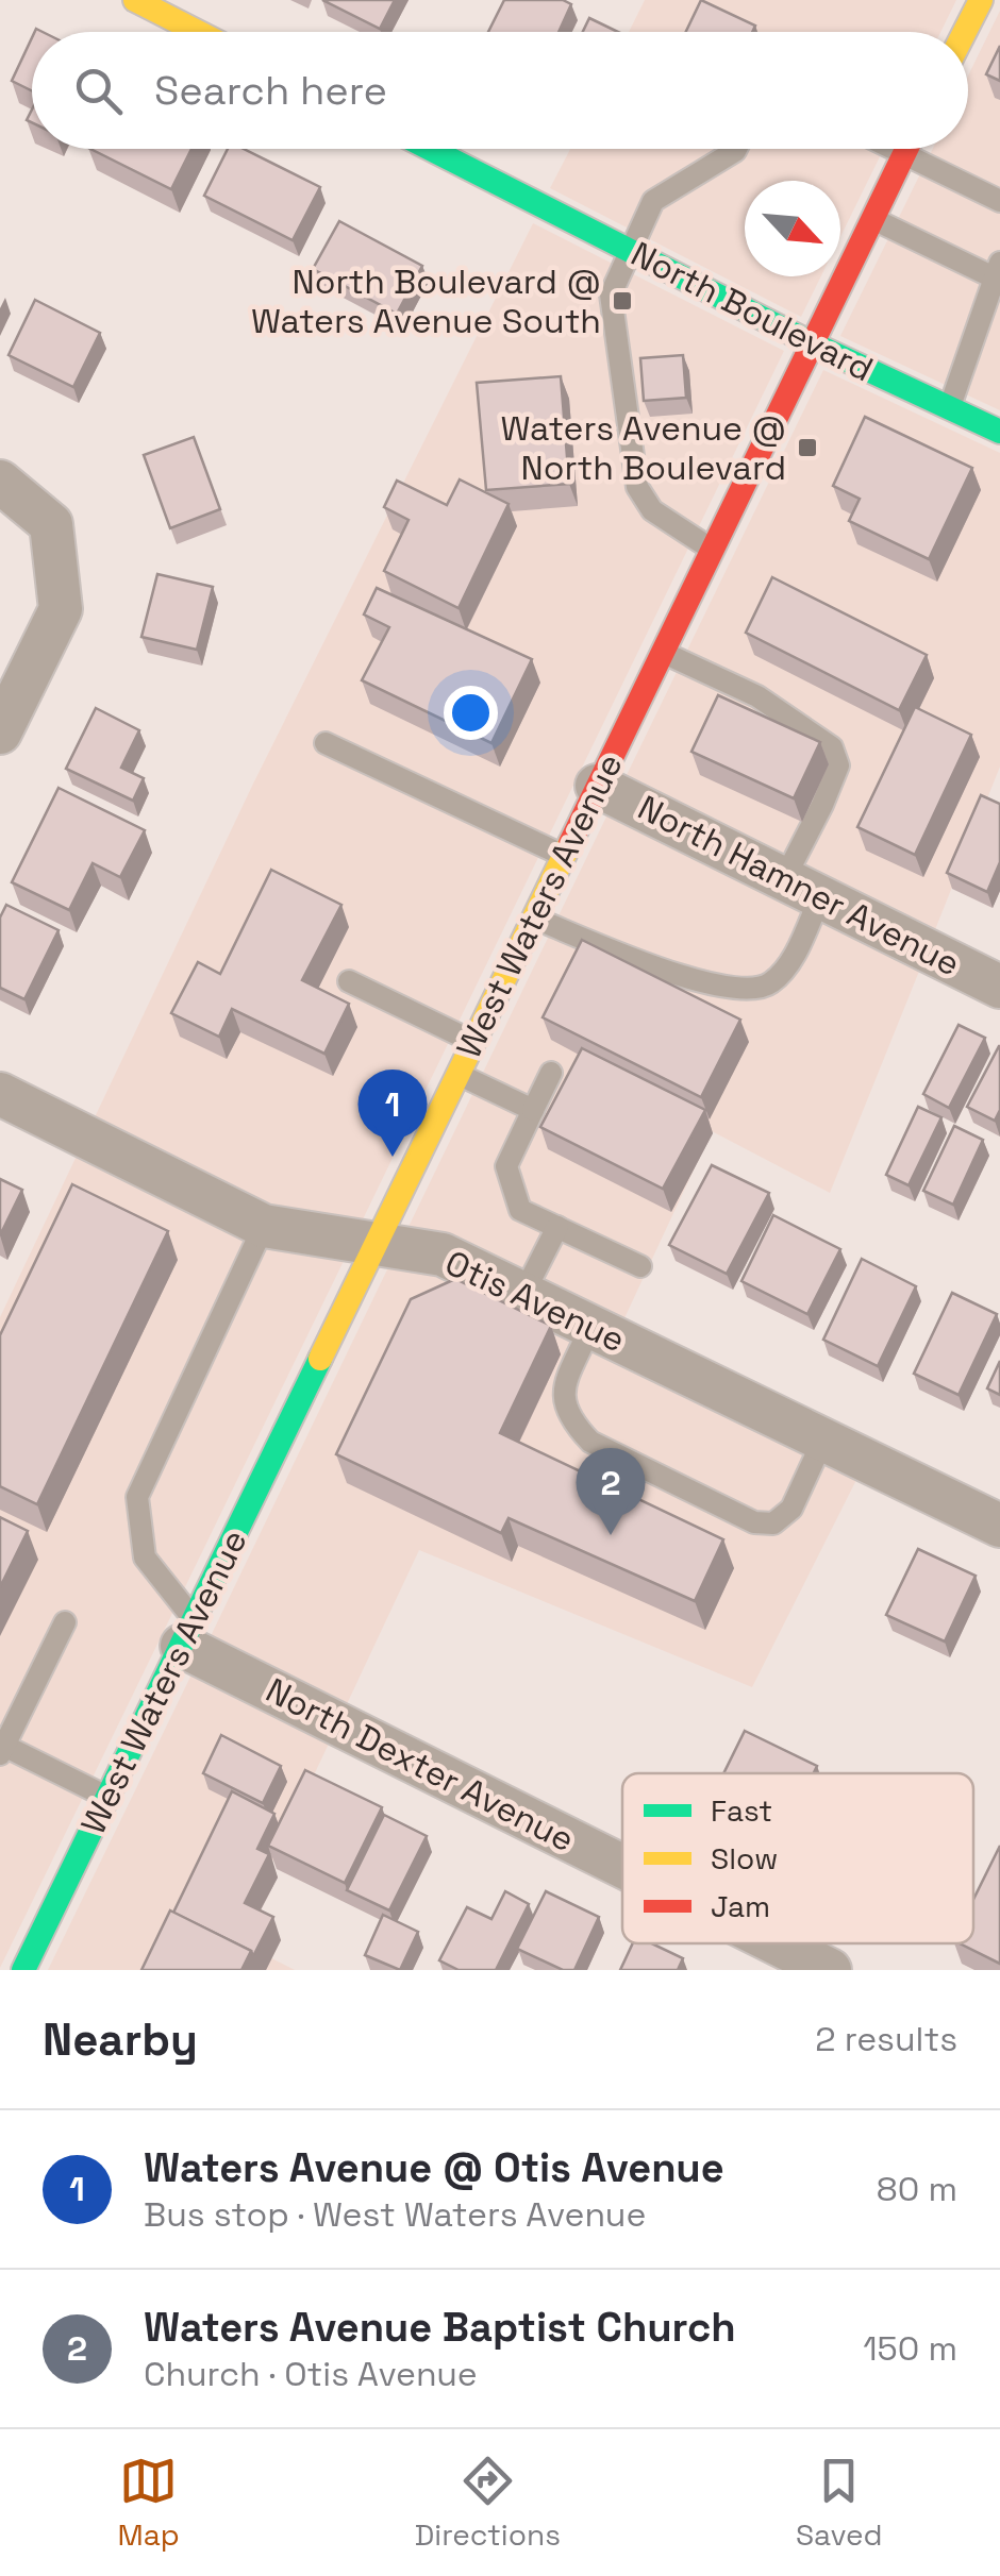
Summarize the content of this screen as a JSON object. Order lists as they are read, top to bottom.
{
  "streets": {
    "main road": ["North Boulevard", "West Waters Avenue"],
    "street": ["North Hamner Avenue", "Otis Avenue", "North Dexter Avenue"]
  },
  "crossings": [
    ["North Boulevard", "West Waters Avenue"],
    ["North Hamner Avenue", "West Waters Avenue"],
    ["West Waters Avenue", "Otis Avenue"],
    ["West Waters Avenue", "North Dexter Avenue"]
  ],
  "places": {
    "transit": ["North Boulevard @ Waters Avenue South", "Waters Avenue @ North Boulevard"]
  },
  "legend": ["Fast", "Slow", "Jam"],
  "north": "bottom right",
  "page": {
    "search": "Search here",
    "pins": ["1", "2"],
    "heading": ["Nearby", "2 results"],
    "list": [
      {
        "mark": "1",
        "name": "Waters Avenue @ Otis Avenue",
        "note": "Bus stop · West Waters Avenue",
        "value": "80 m"
      },
      {
        "mark": "2",
        "name": "Waters Avenue Baptist Church",
        "note": "Church · Otis Avenue",
        "value": "150 m"
      }
    ],
    "nav": ["Map", "Directions", "Saved"]
  }
}
